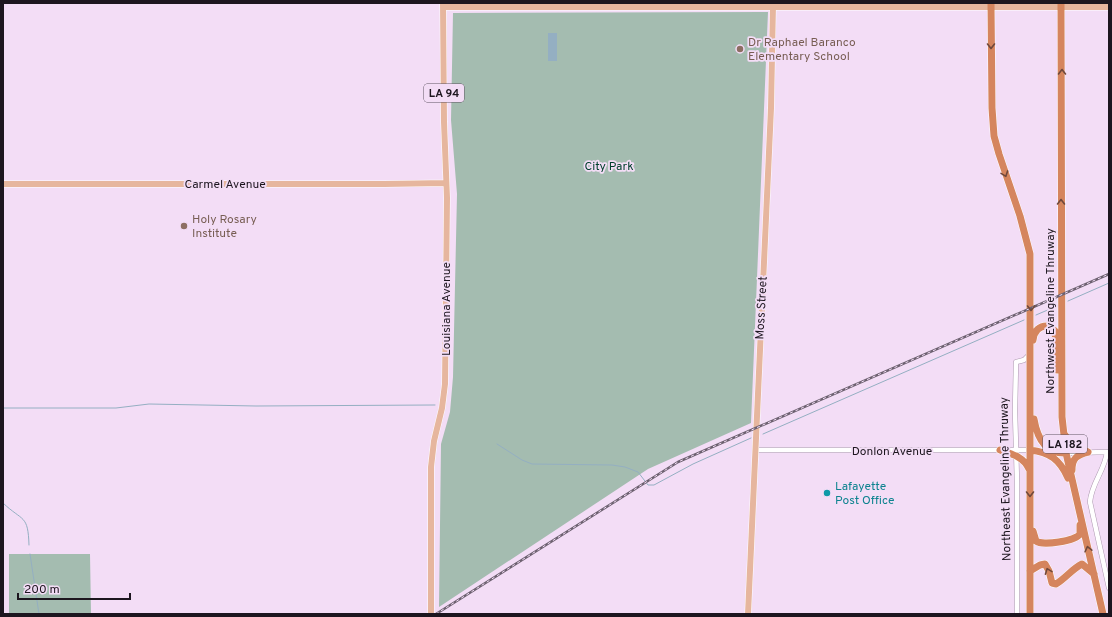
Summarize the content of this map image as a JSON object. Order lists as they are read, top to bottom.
{
  "streets": {
    "highway": ["Northwest Evangeline Thruway", "LA 182", "Northeast Evangeline Thruway"],
    "main road": [
      "LA 94",
      "Carmel Avenue",
      "Moss Street",
      "Louisiana Avenue"
    ],
    "street": ["Donlon Avenue"]
  },
  "crossings": [
    ["Carmel Avenue", "Louisiana Avenue"],
    ["Moss Street", "Donlon Avenue"]
  ],
  "one_way": ["Northwest Evangeline Thruway", "Northeast Evangeline Thruway"],
  "parks": ["City Park"],
  "places": ["Dr Raphael Baranco Elementary School", "Holy Rosary Institute", "Lafayette Post Office"],
  "scale_bar": "200 m"
}
